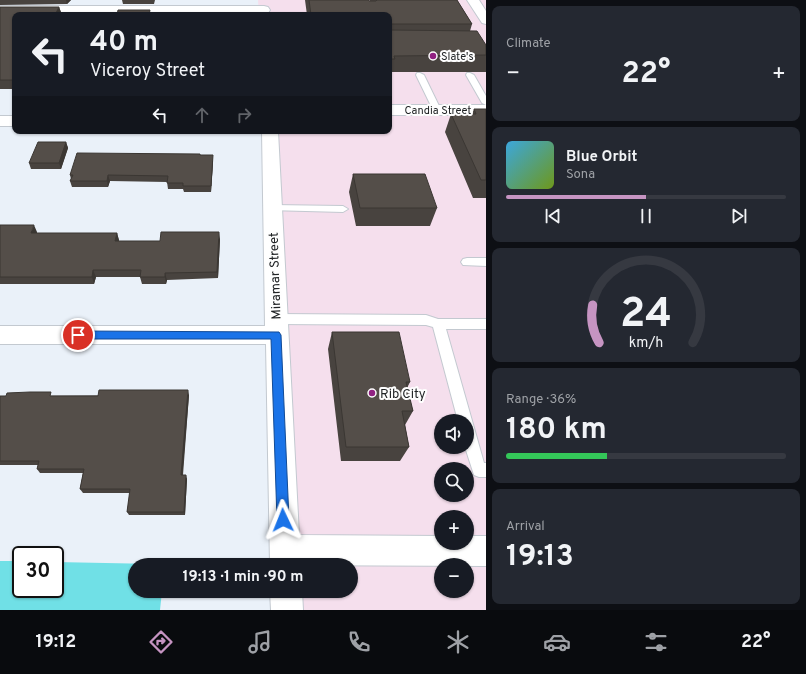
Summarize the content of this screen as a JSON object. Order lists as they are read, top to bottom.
{
  "streets": {
    "street": ["Candia Street", "Miramar Street"]
  },
  "places": ["Slate's", "Rib City"],
  "page": {
    "tile": [
      "Climate",
      ["Range · 36%", "180 km"],
      ["Arrival", "19:13"]
    ],
    "turn": ["40 m", "Viceroy Street"],
    "heat": ["−", "22°", "+"],
    "song": ["Blue Orbit", "Sona"],
    "map_buttons": ["+", "−"],
    "limit": "30",
    "trip": "19:13 · 1 min · 90 m",
    "tabs": ["19:12", "22°"],
    "gauge": ["24", "km/h"]
  }
}
